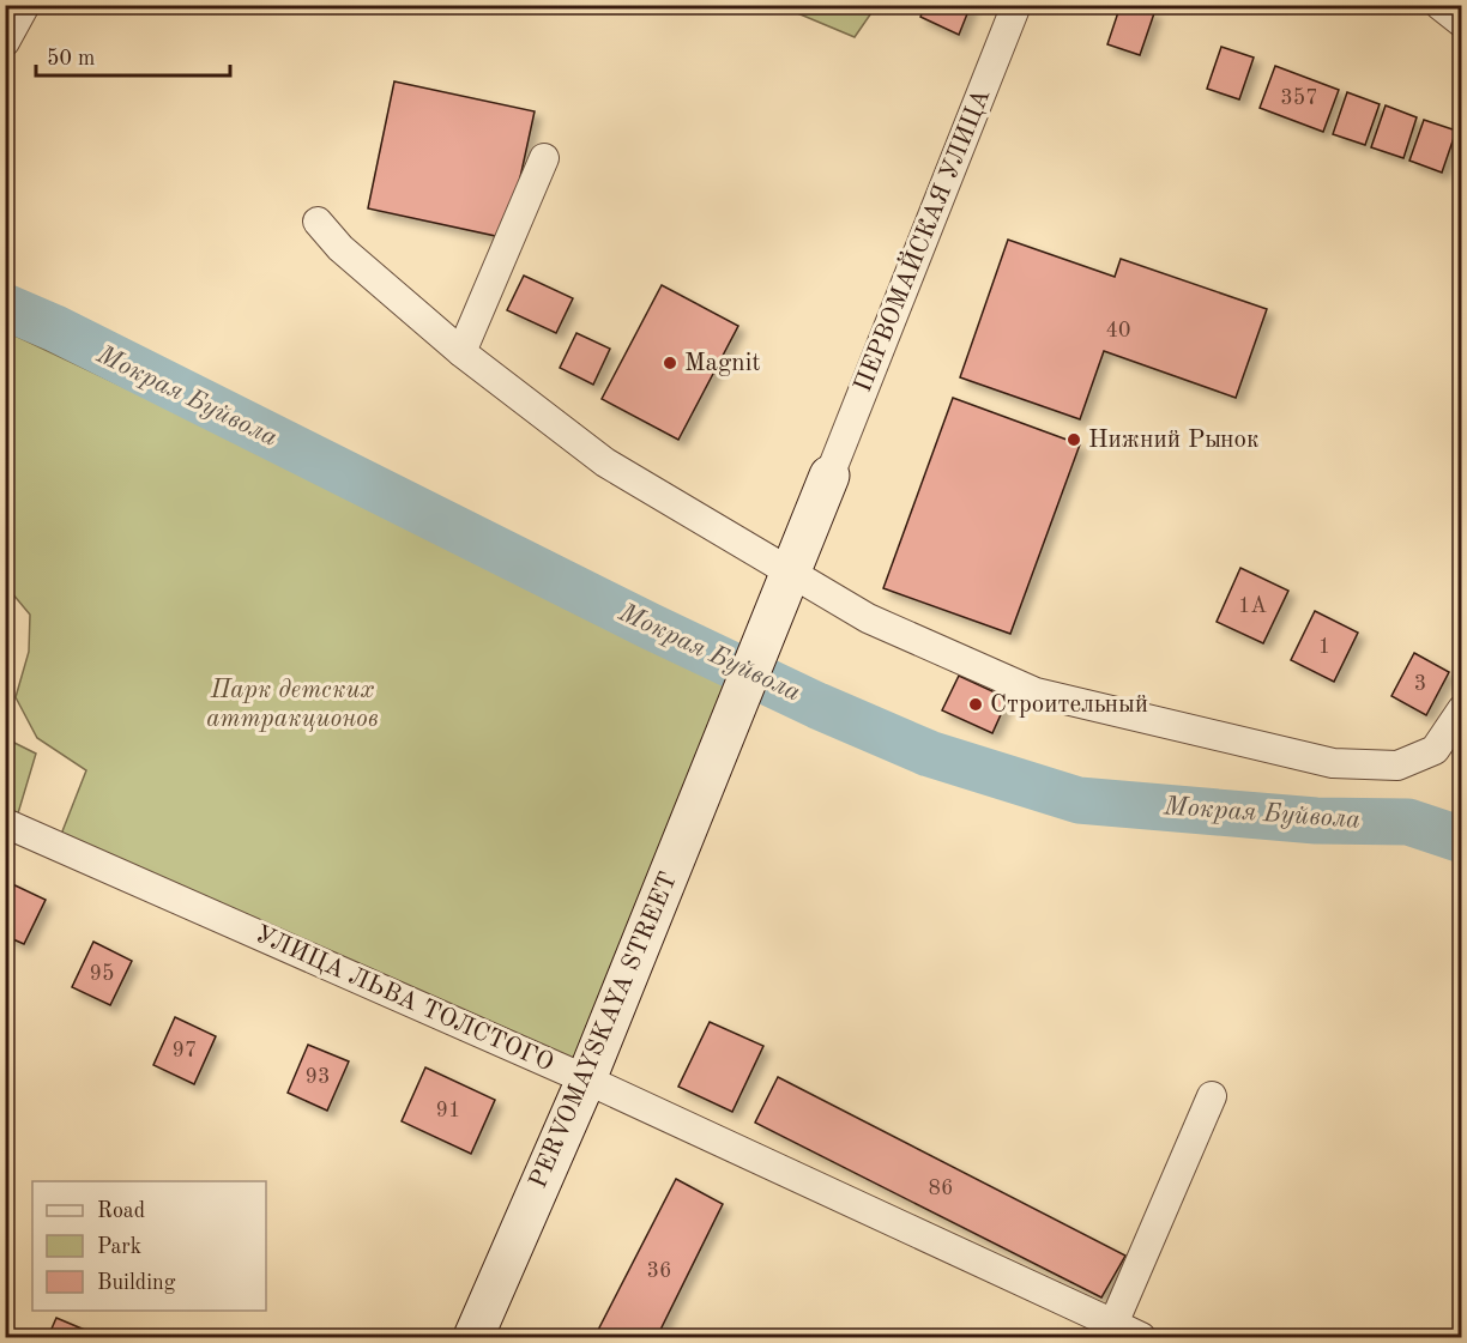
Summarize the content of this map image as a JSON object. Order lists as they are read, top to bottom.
{
  "streets": {
    "main road": ["PERVOMAYSKAYA STREET"],
    "street": ["ПЕРВОМАЙСКАЯ УЛИЦА", "УЛИЦА ЛЬВА ТОЛСТОГО"]
  },
  "crossings": [
    ["ПЕРВОМАЙСКАЯ УЛИЦА", "PERVOMAYSKAYA STREET"],
    ["УЛИЦА ЛЬВА ТОЛСТОГО", "PERVOMAYSKAYA STREET"]
  ],
  "water": ["Мокрая Буйвола"],
  "parks": ["Парк детских аттракционов"],
  "places": ["Magnit", "Нижний Рынок", "Строительный"],
  "house_numbers": [
    "357",
    "40",
    "1А",
    "1",
    "3",
    "95",
    "97",
    "93",
    "91",
    "86",
    "36"
  ],
  "legend": ["Road", "Park", "Building"],
  "scale_bar": "50 m"
}
